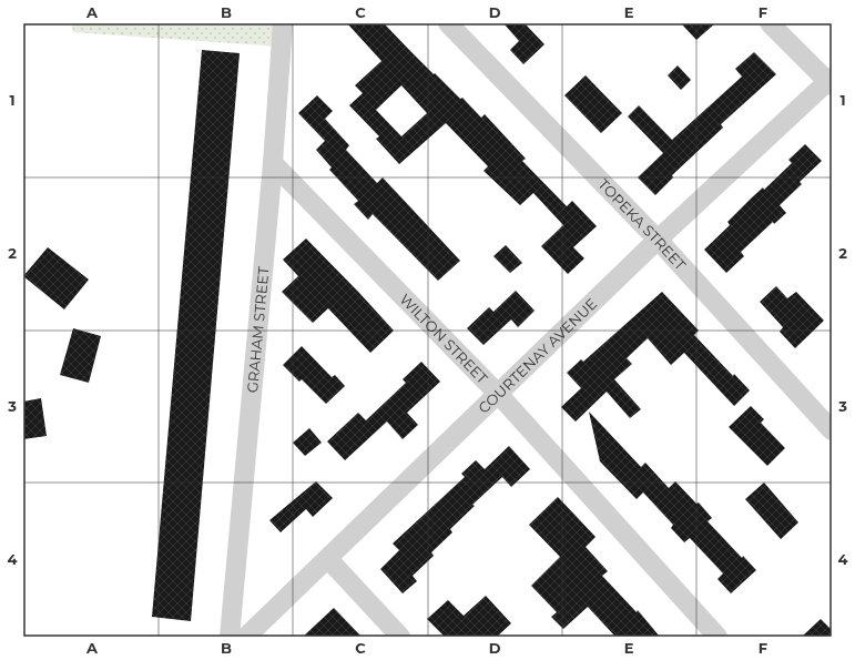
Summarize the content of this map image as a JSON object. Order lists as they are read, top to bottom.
{
  "streets": {
    "street": [
      "TOPEKA STREET",
      "GRAHAM STREET",
      "WILTON STREET",
      "COURTENAY AVENUE"
    ]
  },
  "crossings": [
    ["TOPEKA STREET", "COURTENAY AVENUE"],
    ["GRAHAM STREET", "WILTON STREET"],
    ["WILTON STREET", "COURTENAY AVENUE"]
  ],
  "grid": {
    "columns": [
      "A",
      "B",
      "C",
      "D",
      "E",
      "F"
    ],
    "rows": [
      "1",
      "2",
      "3",
      "4"
    ]
  }
}
